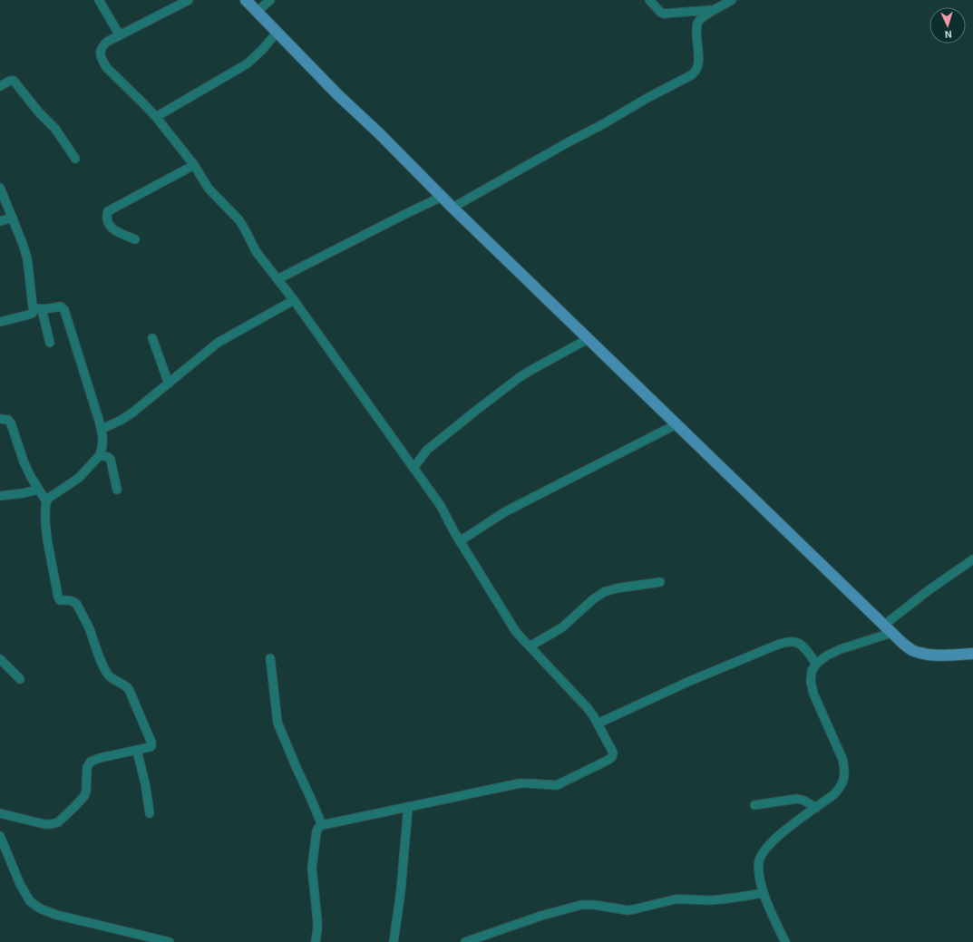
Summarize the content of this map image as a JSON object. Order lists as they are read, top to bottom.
{
  "north": "bottom"
}
